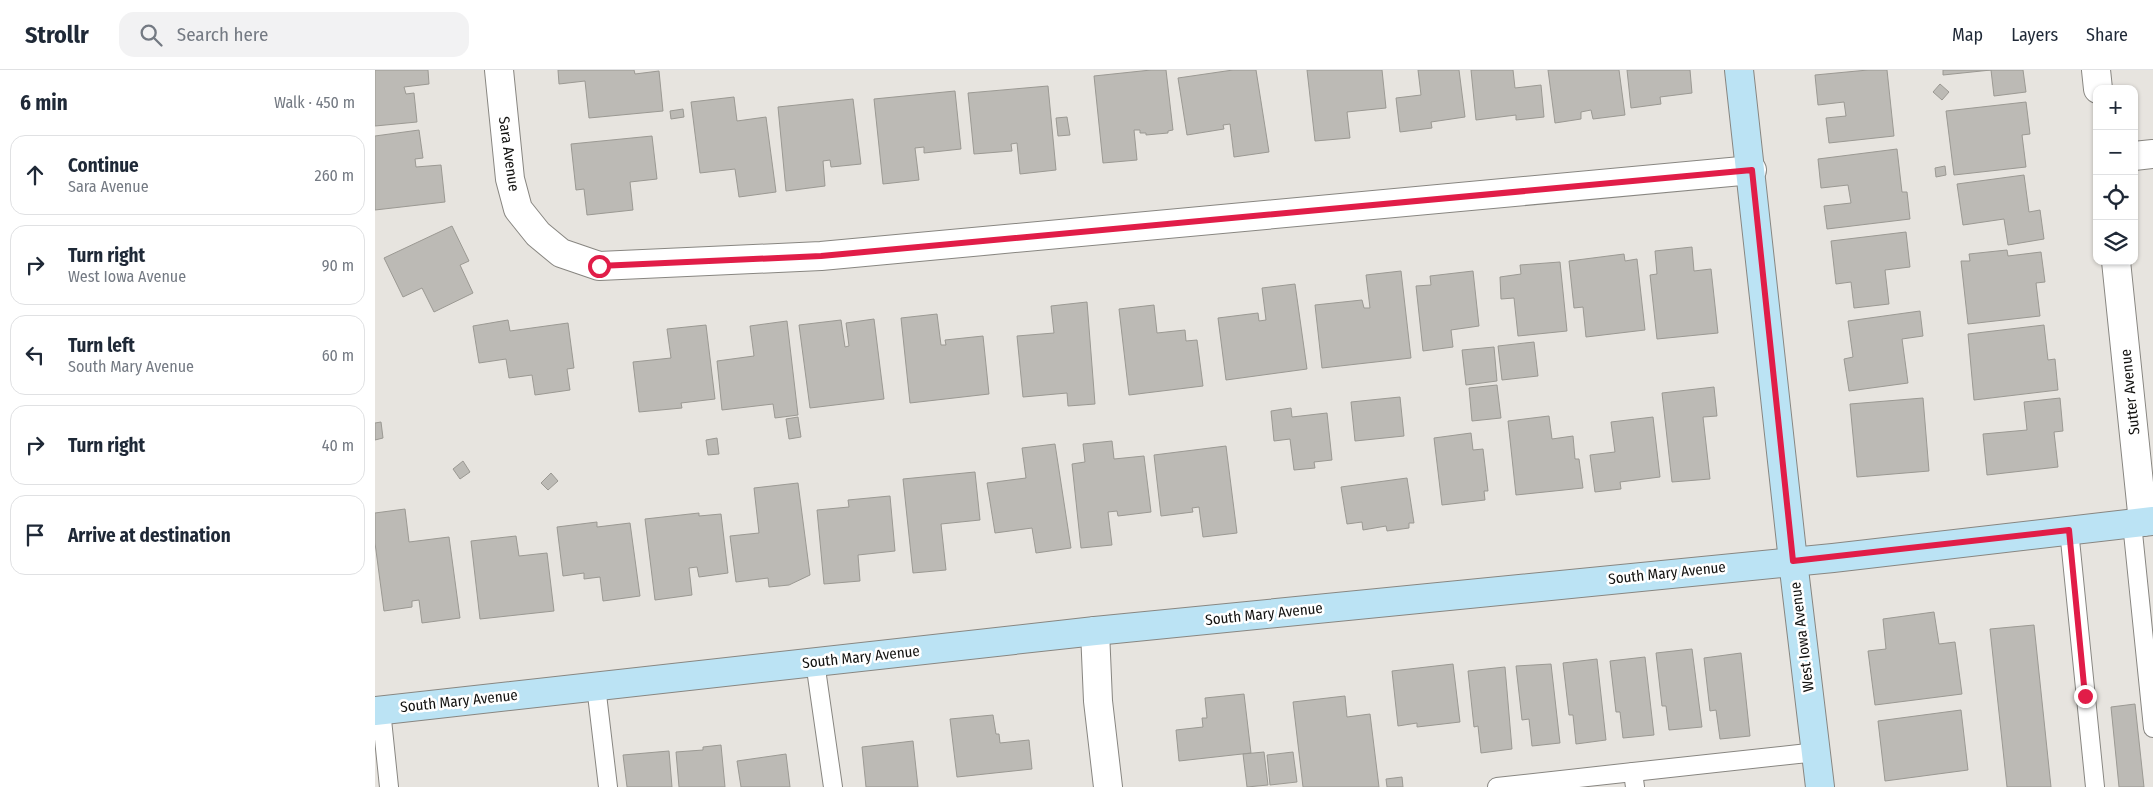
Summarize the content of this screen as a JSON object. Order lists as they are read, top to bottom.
{
  "streets": {
    "main road": ["South Mary Avenue", "West Iowa Avenue"],
    "street": ["Sara Avenue", "Sutter Avenue"]
  },
  "crossings": [
    ["Sara Avenue", "West Iowa Avenue"],
    ["Sutter Avenue", "South Mary Avenue"],
    ["South Mary Avenue", "West Iowa Avenue"]
  ],
  "page": {
    "header": "Strollr",
    "search": "Search here",
    "nav": ["Map", "Layers", "Share"],
    "heading": ["6 min", "Walk · 450 m"],
    "map_buttons": ["+", "−"],
    "list": [
      ["Continue", "Sara Avenue", "260 m"],
      ["Turn right", "West Iowa Avenue", "90 m"],
      ["Turn left", "South Mary Avenue", "60 m"],
      ["Turn right", "40 m"],
      "Arrive at destination"
    ]
  }
}
